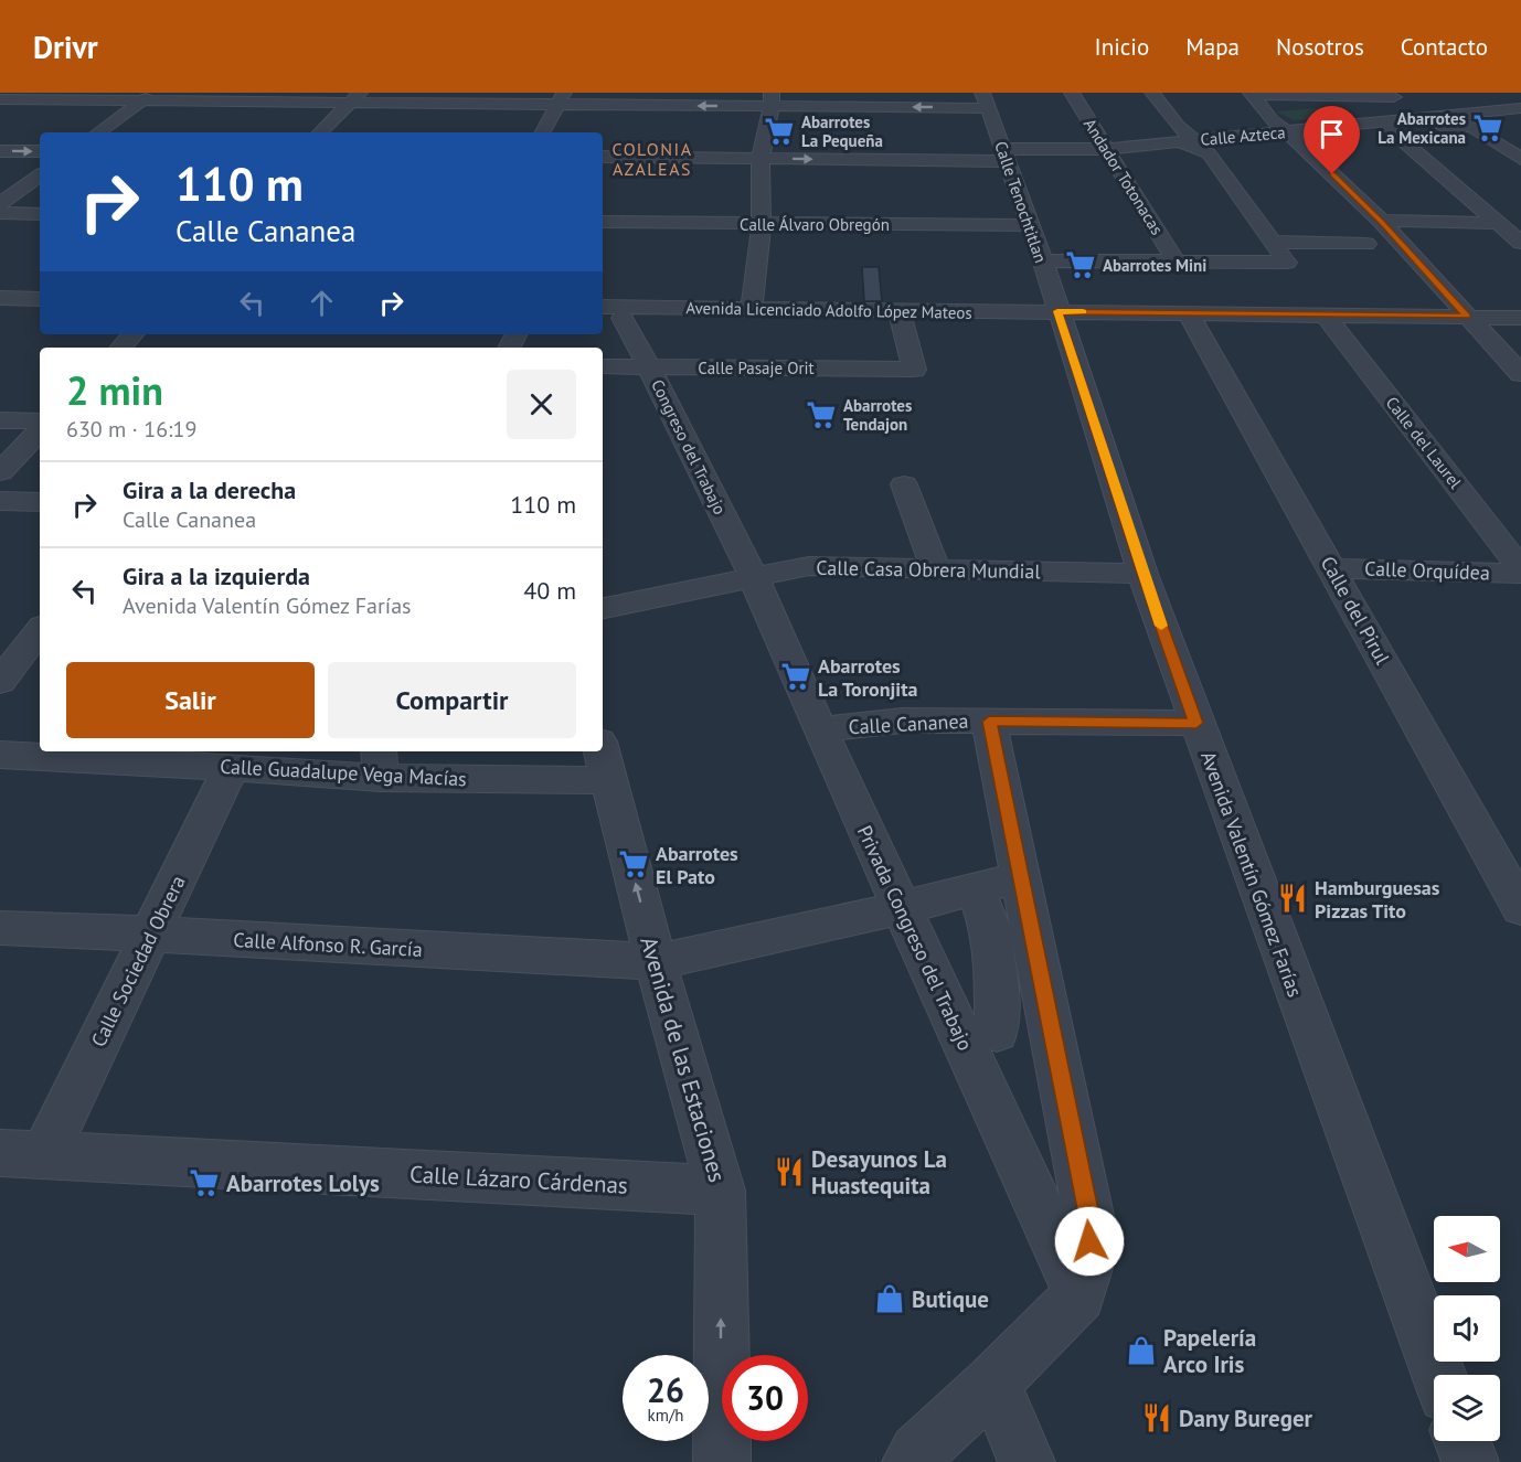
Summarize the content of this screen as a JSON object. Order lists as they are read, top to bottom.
{
  "streets": {
    "street": [
      "Calle Azteca",
      "Andador Totonacas",
      "Calle Tenochtitlan",
      "Calle Álvaro Obregón",
      "Avenida Licenciado Adolfo López Mateos",
      "Calle Pasaje Orit",
      "Calle del Laurel",
      "Congreso del Trabajo",
      "Calle Casa Obrera Mundial",
      "Calle Orquídea",
      "Calle del Pirul",
      "Calle Cananea",
      "Calle Guadalupe Vega Macías",
      "Avenida Valentín Gómez Farías",
      "Privada Congreso del Trabajo",
      "Calle Alfonso R. García",
      "Calle Sociedad Obrera",
      "Avenida de las Estaciones",
      "Calle Lázaro Cárdenas"
    ]
  },
  "crossings": [
    ["Calle Azteca", "Andador Totonacas"],
    ["Calle Azteca", "Calle Tenochtitlan"],
    ["Calle Tenochtitlan", "Calle Álvaro Obregón"],
    ["Calle Tenochtitlan", "Avenida Licenciado Adolfo López Mateos"],
    ["Calle Tenochtitlan", "Avenida Valentín Gómez Farías"],
    ["Avenida Licenciado Adolfo López Mateos", "Calle Pasaje Orit"],
    ["Avenida Licenciado Adolfo López Mateos", "Calle del Laurel"],
    ["Avenida Licenciado Adolfo López Mateos", "Congreso del Trabajo"],
    ["Avenida Licenciado Adolfo López Mateos", "Calle del Pirul"],
    ["Avenida Licenciado Adolfo López Mateos", "Avenida Valentín Gómez Farías"],
    ["Calle Pasaje Orit", "Congreso del Trabajo"],
    ["Calle del Laurel", "Calle Orquídea"],
    ["Congreso del Trabajo", "Calle Casa Obrera Mundial"],
    ["Congreso del Trabajo", "Privada Congreso del Trabajo"],
    ["Calle Casa Obrera Mundial", "Avenida Valentín Gómez Farías"],
    ["Calle Casa Obrera Mundial", "Privada Congreso del Trabajo"],
    ["Calle Orquídea", "Calle del Pirul"],
    ["Calle Cananea", "Avenida Valentín Gómez Farías"],
    ["Calle Cananea", "Privada Congreso del Trabajo"],
    ["Calle Guadalupe Vega Macías", "Calle Sociedad Obrera"],
    ["Calle Guadalupe Vega Macías", "Avenida de las Estaciones"],
    ["Privada Congreso del Trabajo", "Calle Alfonso R. García"],
    ["Calle Alfonso R. García", "Calle Sociedad Obrera"],
    ["Calle Alfonso R. García", "Avenida de las Estaciones"],
    ["Calle Sociedad Obrera", "Calle Lázaro Cárdenas"],
    ["Avenida de las Estaciones", "Calle Lázaro Cárdenas"]
  ],
  "one_way": ["Avenida de las Estaciones"],
  "districts": ["COLONIA AZALEAS"],
  "places": {
    "supermarket": [
      "Abarrotes La Mexicana",
      "Abarrotes La Pequeña",
      "Abarrotes Mini",
      "Abarrotes Tendajon",
      "Abarrotes La Toronjita",
      "Abarrotes El Pato",
      "Abarrotes Lolys"
    ],
    "restaurant": ["Hamburguesas Pizzas Tito", "Desayunos La Huastequita", "Dany Bureger"],
    "shop": ["Butique", "Papelería Arco Iris"]
  },
  "north": "left",
  "page": {
    "header": "Drivr",
    "nav": [
      "Inicio",
      "Mapa",
      "Nosotros",
      "Contacto"
    ],
    "turn": ["110 m", "Calle Cananea"],
    "heading": ["2 min", "630 m · 16:19"],
    "list": [
      {
        "name": "Gira a la derecha",
        "note": "Calle Cananea",
        "value": "110 m"
      },
      {
        "name": "Gira a la izquierda",
        "note": "Avenida Valentín Gómez Farías",
        "value": "40 m"
      }
    ],
    "buttons": ["Salir", "Compartir"],
    "speed": "26 km/h",
    "limit": "30"
  }
}
